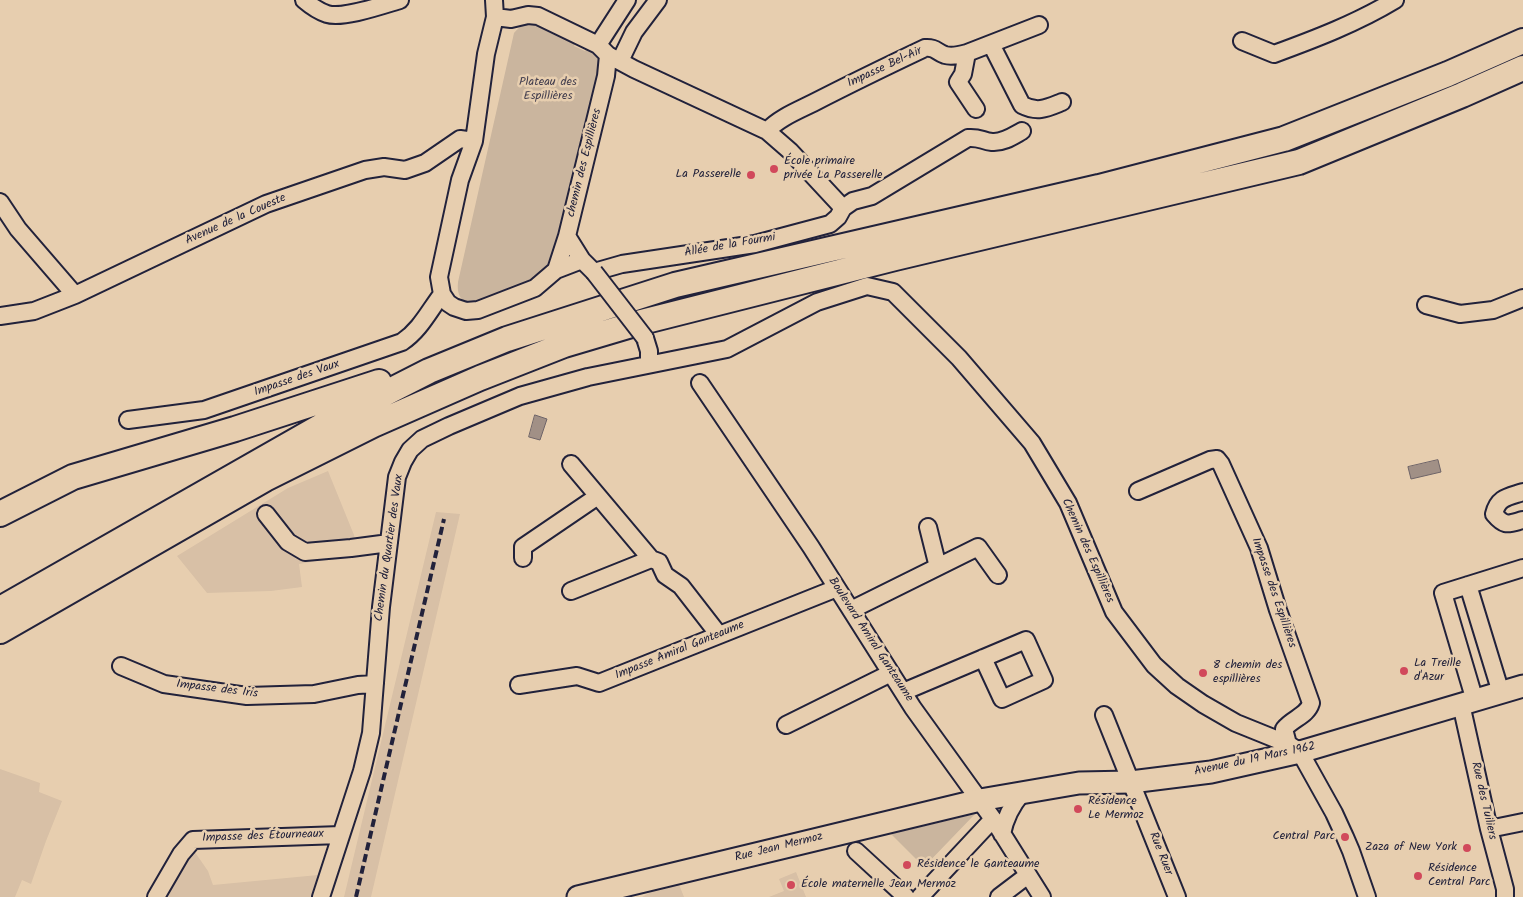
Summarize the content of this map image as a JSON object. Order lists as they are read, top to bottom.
{
  "streets": {
    "main road": ["Avenue du 19 Mars 1962", "Rue Jean Mermoz"],
    "street": [
      "Impasse Bel-Air",
      "chemin des Espillières",
      "Avenue de la Coueste",
      "Allée de la Fourmi",
      "Impasse des Vaux",
      "Chemin du Quartier des Vaux",
      "Chemin des Espillières",
      "Impasse des Espillières",
      "Boulevard Amiral Ganteaume",
      "Impasse Amiral Ganteaume",
      "Impasse des Iris",
      "Rue des Tuiliers",
      "Impasse des Étourneaux",
      "Rue Ruer"
    ]
  },
  "crossings": [
    ["Chemin du Quartier des Vaux", "Chemin des Espillières"],
    ["Chemin du Quartier des Vaux", "Impasse des Iris"],
    ["Chemin du Quartier des Vaux", "Impasse des Étourneaux"],
    ["Chemin des Espillières", "Impasse des Espillières"],
    ["Chemin des Espillières", "Avenue du 19 Mars 1962"],
    ["Impasse des Espillières", "Avenue du 19 Mars 1962"],
    ["Boulevard Amiral Ganteaume", "Impasse Amiral Ganteaume"],
    ["Boulevard Amiral Ganteaume", "Avenue du 19 Mars 1962"],
    ["Boulevard Amiral Ganteaume", "Rue Jean Mermoz"],
    ["Avenue du 19 Mars 1962", "Rue des Tuiliers"],
    ["Avenue du 19 Mars 1962", "Rue Jean Mermoz"],
    ["Avenue du 19 Mars 1962", "Rue Ruer"]
  ],
  "parks": ["Plateau des Espillières"],
  "places": [
    "École primaire privée La Passerelle",
    "La Passerelle",
    "La Treille d'Azur",
    "8 chemin des espillières",
    "Résidence Le Mermoz",
    "Central Parc",
    "Zaza of New York",
    "Résidence le Ganteaume",
    "Résidence Central Parc",
    "École maternelle Jean Mermoz"
  ]
}
